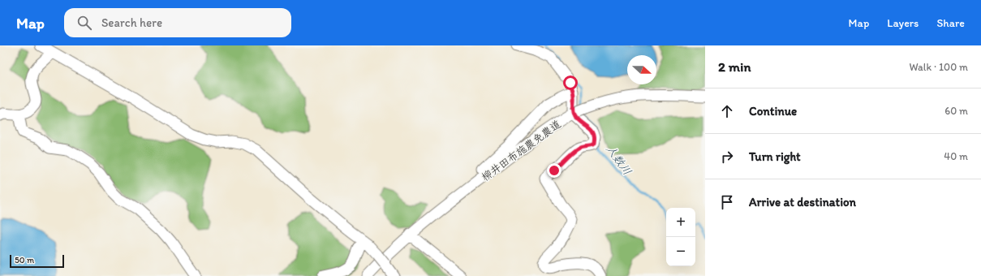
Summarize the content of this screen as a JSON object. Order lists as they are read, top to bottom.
{
  "streets": {
    "street": ["柳井田布施農免農道"]
  },
  "water": ["人数川"],
  "scale_bar": "50 m",
  "north": "right",
  "page": {
    "header": "Map",
    "search": "Search here",
    "nav": ["Map", "Layers", "Share"],
    "heading": ["2 min", "Walk · 100 m"],
    "list": [
      ["Continue", "60 m"],
      ["Turn right", "40 m"],
      "Arrive at destination"
    ],
    "map_buttons": ["+", "−"],
    "scale": "50 m"
  }
}
